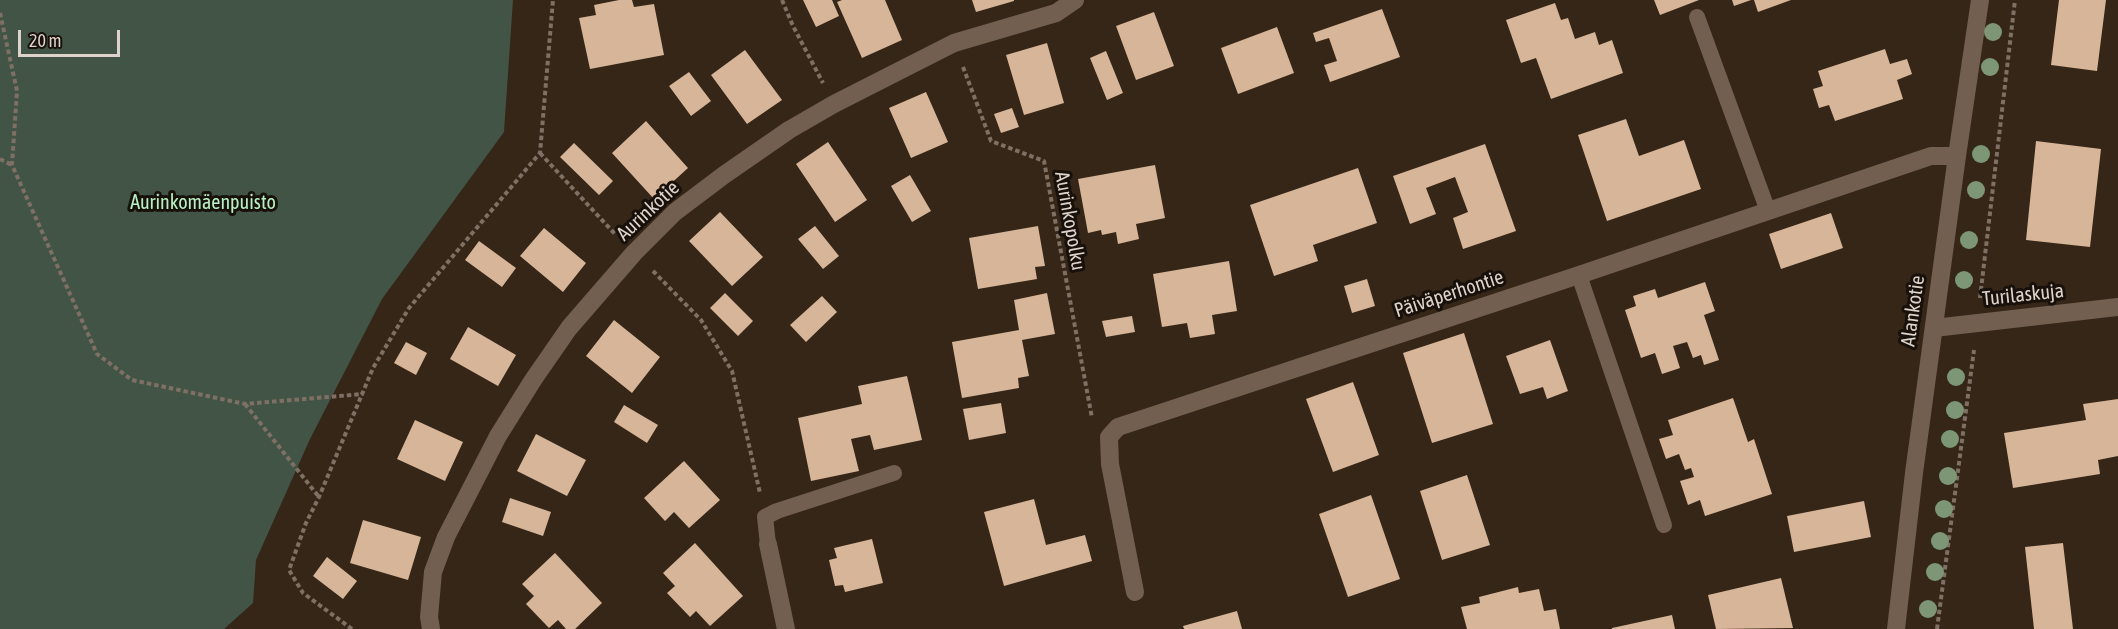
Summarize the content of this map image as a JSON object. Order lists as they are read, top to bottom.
{
  "streets": {
    "street": [
      "Aurinkotie",
      "Päiväperhontie",
      "Turilaskuja",
      "Alankotie"
    ],
    "path": ["Aurinkopolku"]
  },
  "crossings": [
    ["Aurinkotie", "Aurinkopolku"],
    ["Aurinkopolku", "Päiväperhontie"],
    ["Päiväperhontie", "Alankotie"],
    ["Turilaskuja", "Alankotie"]
  ],
  "parks": ["Aurinkomäenpuisto"],
  "scale_bar": "20 m"
}
